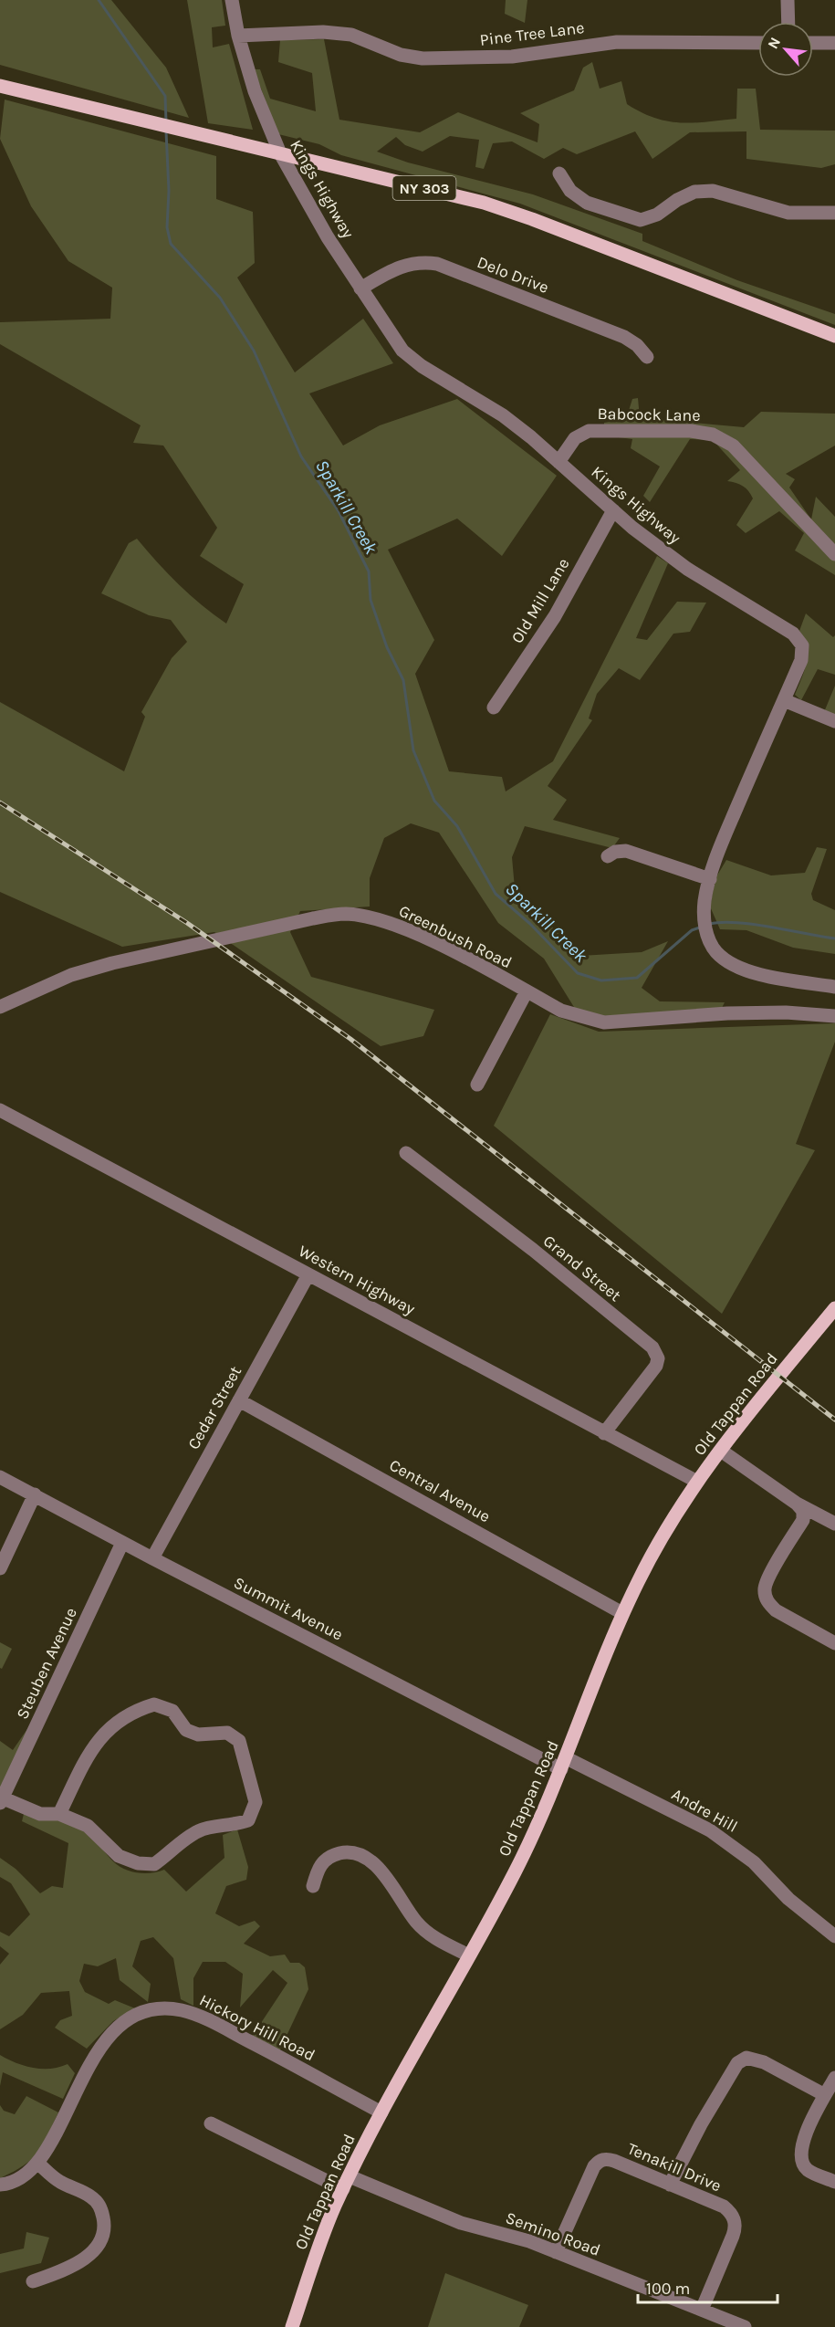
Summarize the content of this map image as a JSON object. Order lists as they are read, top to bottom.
{
  "streets": {
    "main road": ["NY 303", "Old Tappan Road"],
    "street": [
      "Pine Tree Lane",
      "Kings Highway",
      "Delo Drive",
      "Babcock Lane",
      "Old Mill Lane",
      "Greenbush Road",
      "Grand Street",
      "Western Highway",
      "Cedar Street",
      "Central Avenue",
      "Summit Avenue",
      "Steuben Avenue",
      "Andre Hill",
      "Hickory Hill Road",
      "Tenakill Drive",
      "Semino Road"
    ]
  },
  "crossings": [
    ["Pine Tree Lane", "Kings Highway"],
    ["NY 303", "Kings Highway"],
    ["Kings Highway", "Delo Drive"],
    ["Kings Highway", "Babcock Lane"],
    ["Kings Highway", "Old Mill Lane"],
    ["Grand Street", "Western Highway"],
    ["Western Highway", "Old Tappan Road"],
    ["Western Highway", "Cedar Street"],
    ["Old Tappan Road", "Central Avenue"],
    ["Old Tappan Road", "Summit Avenue"],
    ["Old Tappan Road", "Andre Hill"],
    ["Old Tappan Road", "Hickory Hill Road"],
    ["Old Tappan Road", "Semino Road"],
    ["Cedar Street", "Central Avenue"],
    ["Cedar Street", "Summit Avenue"],
    ["Summit Avenue", "Steuben Avenue"],
    ["Summit Avenue", "Andre Hill"],
    ["Tenakill Drive", "Semino Road"]
  ],
  "water": ["Sparkill Creek"],
  "scale_bar": "100 m",
  "north": "top left"
}
